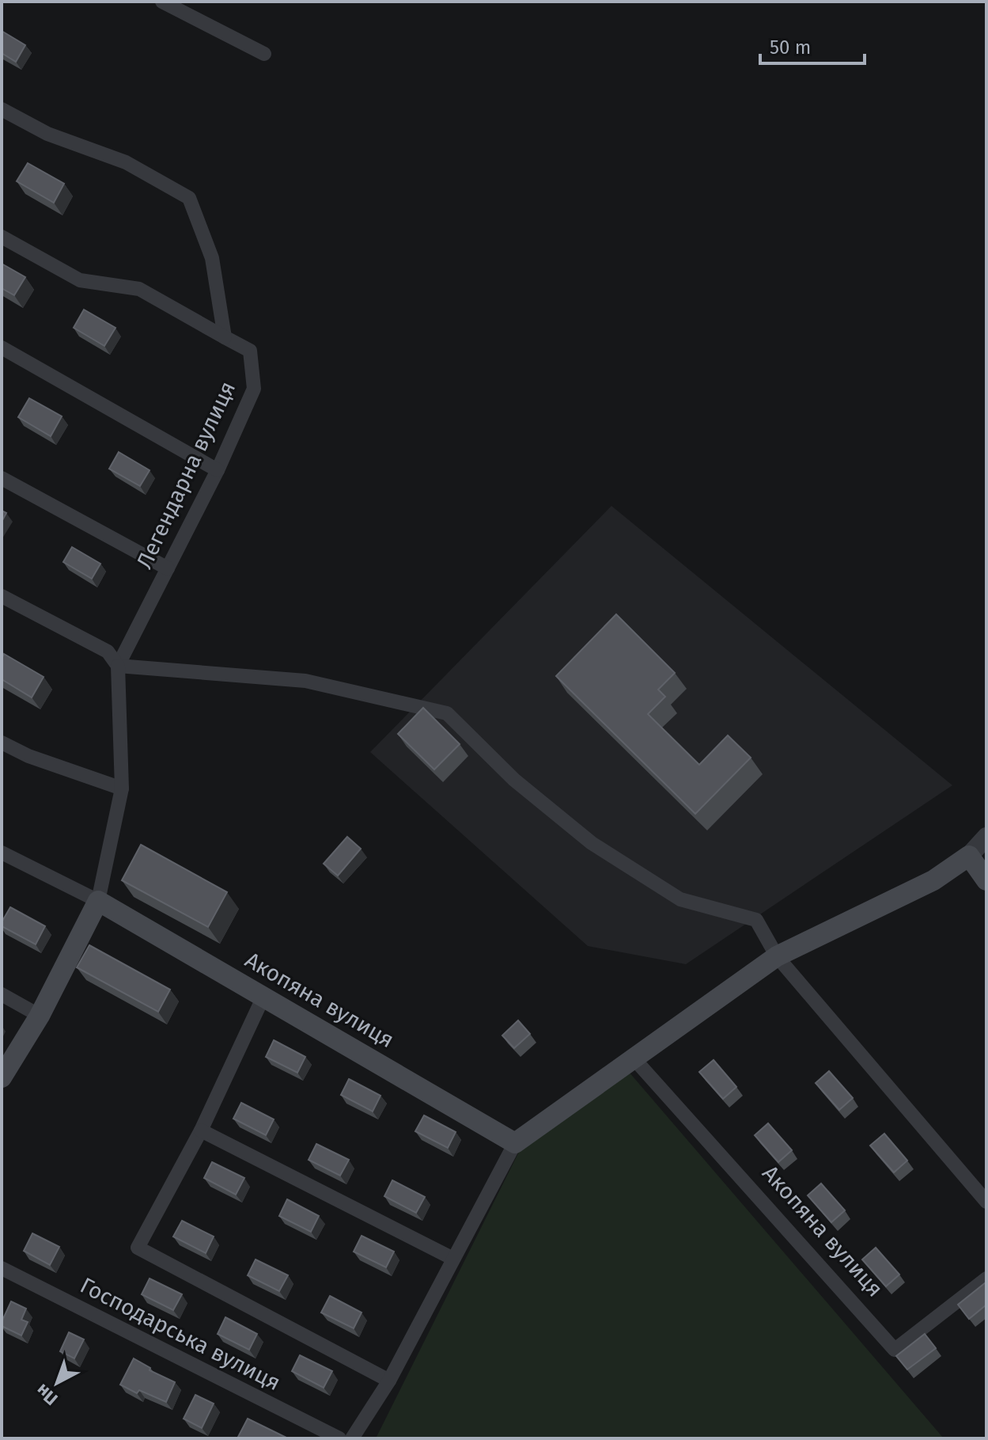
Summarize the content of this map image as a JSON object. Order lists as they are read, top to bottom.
{
  "streets": {
    "main road": ["Акопяна вулиця"],
    "street": ["Легендарна вулиця", "Господарська вулиця"]
  },
  "scale_bar": "50 m",
  "north": "bottom left"
}
